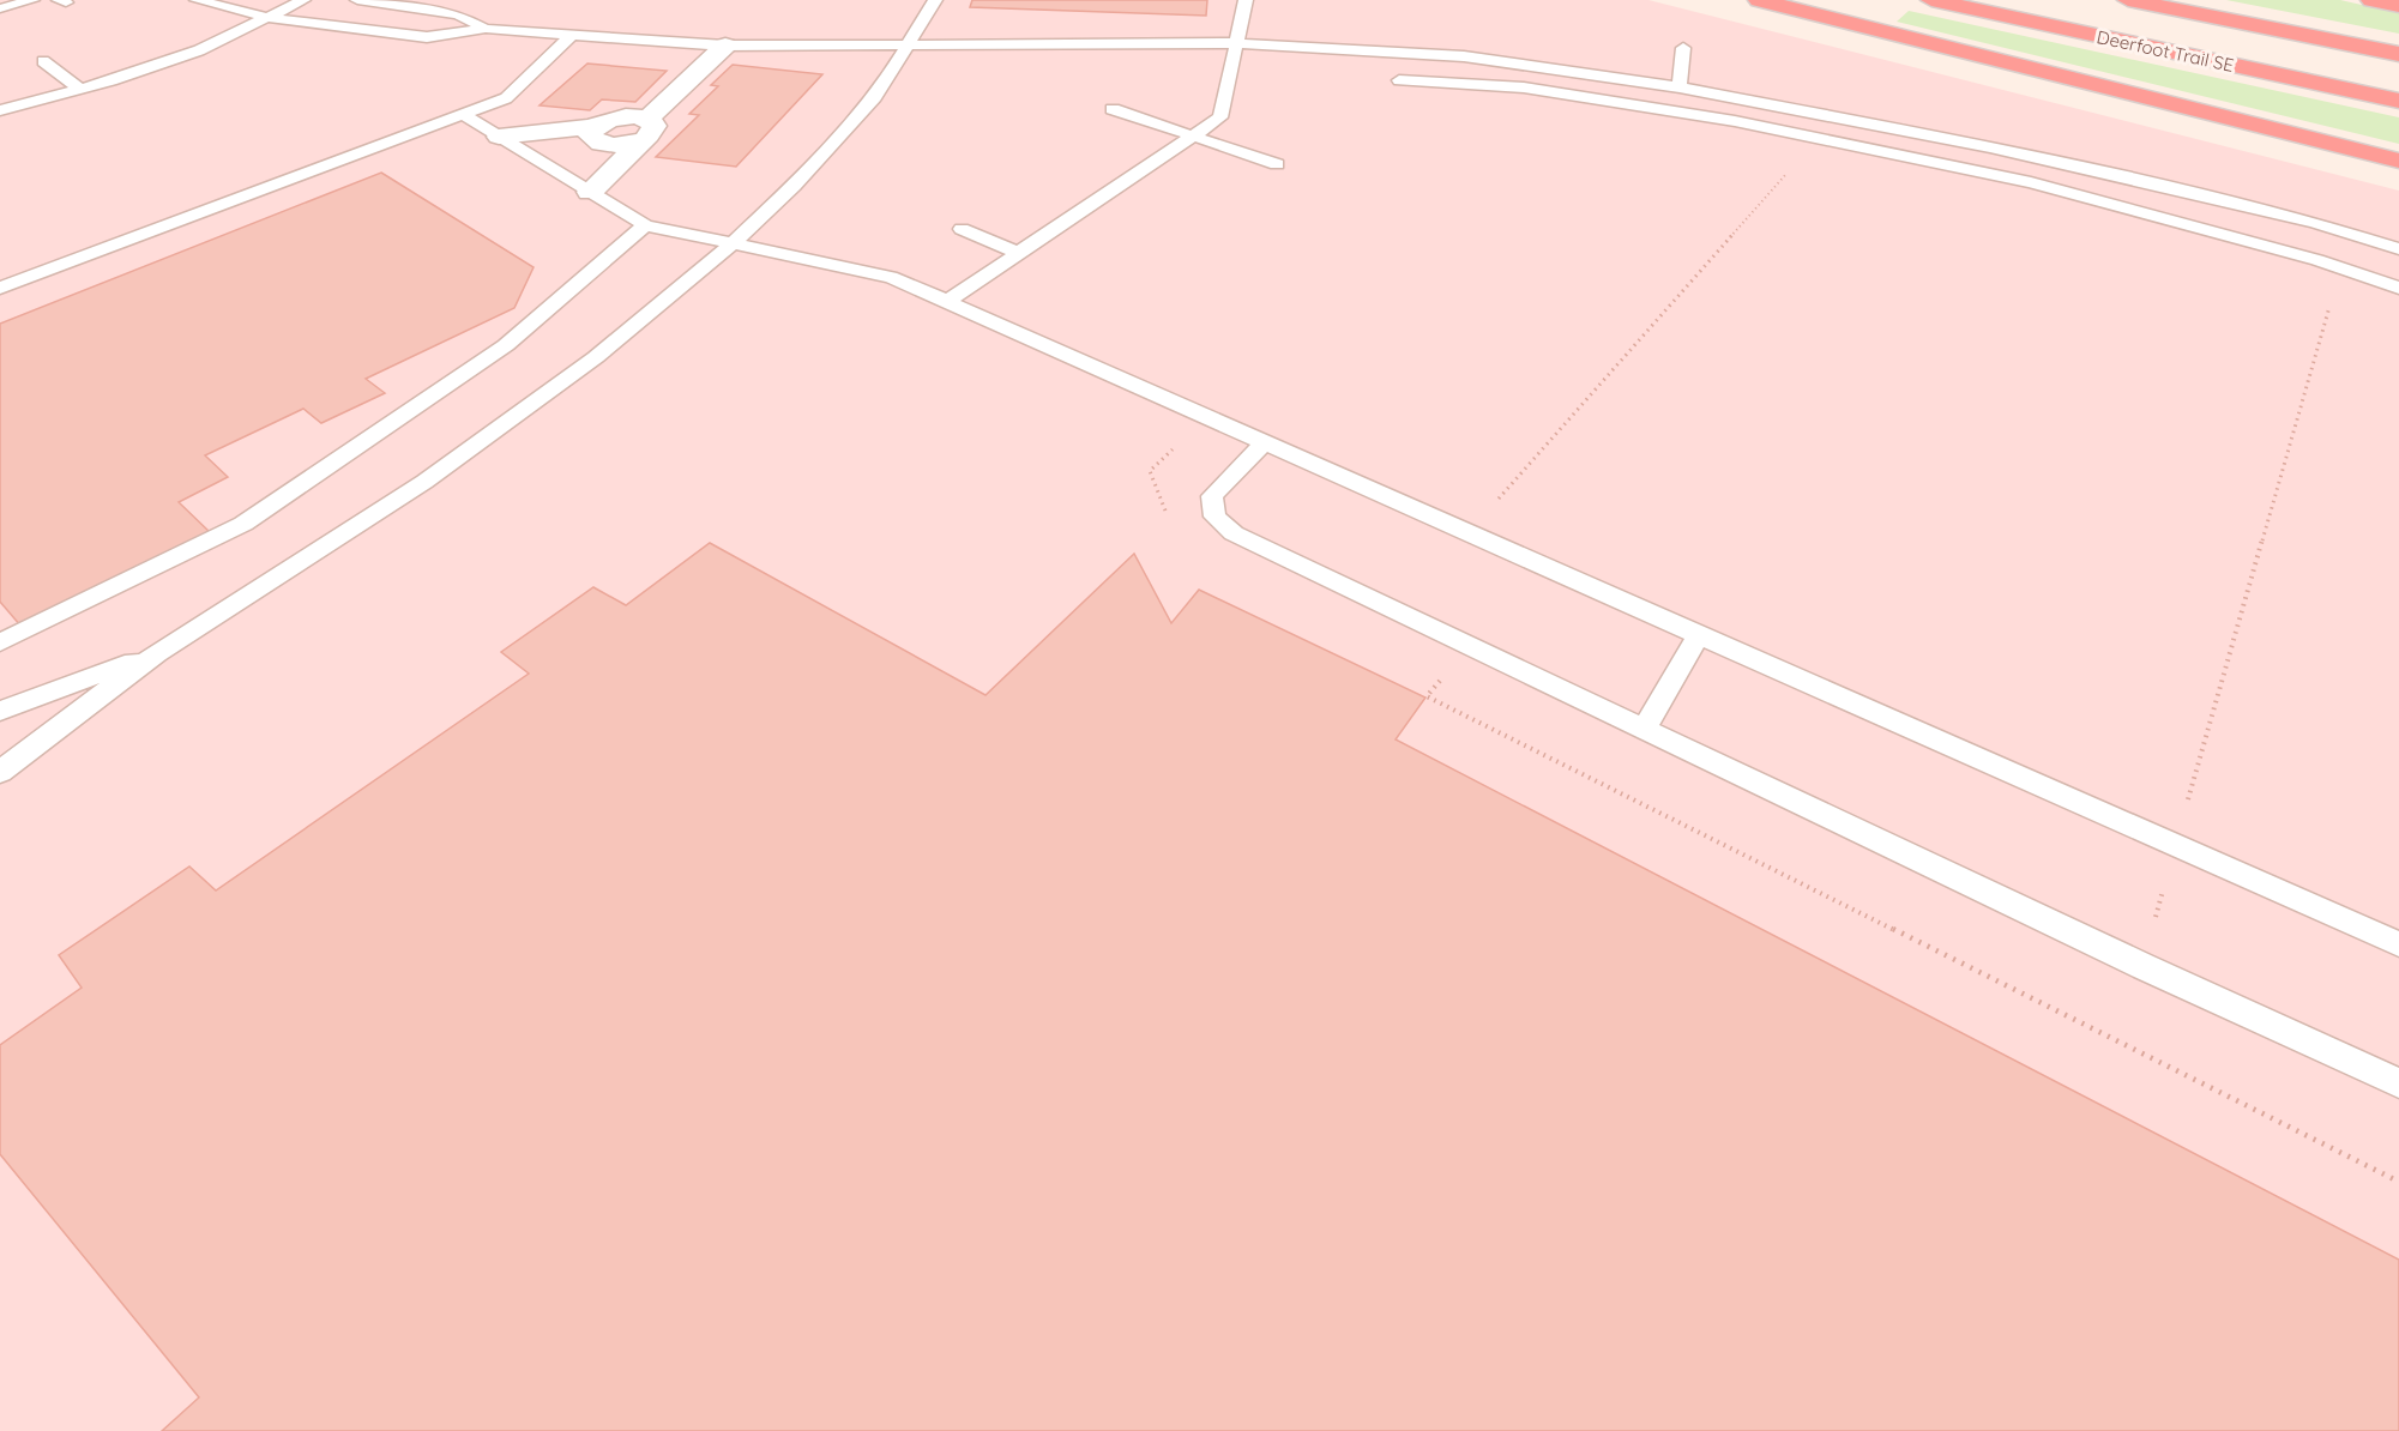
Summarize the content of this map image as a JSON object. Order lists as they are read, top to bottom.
{
  "streets": {
    "highway": ["Deerfoot Trail SE"]
  }
}
